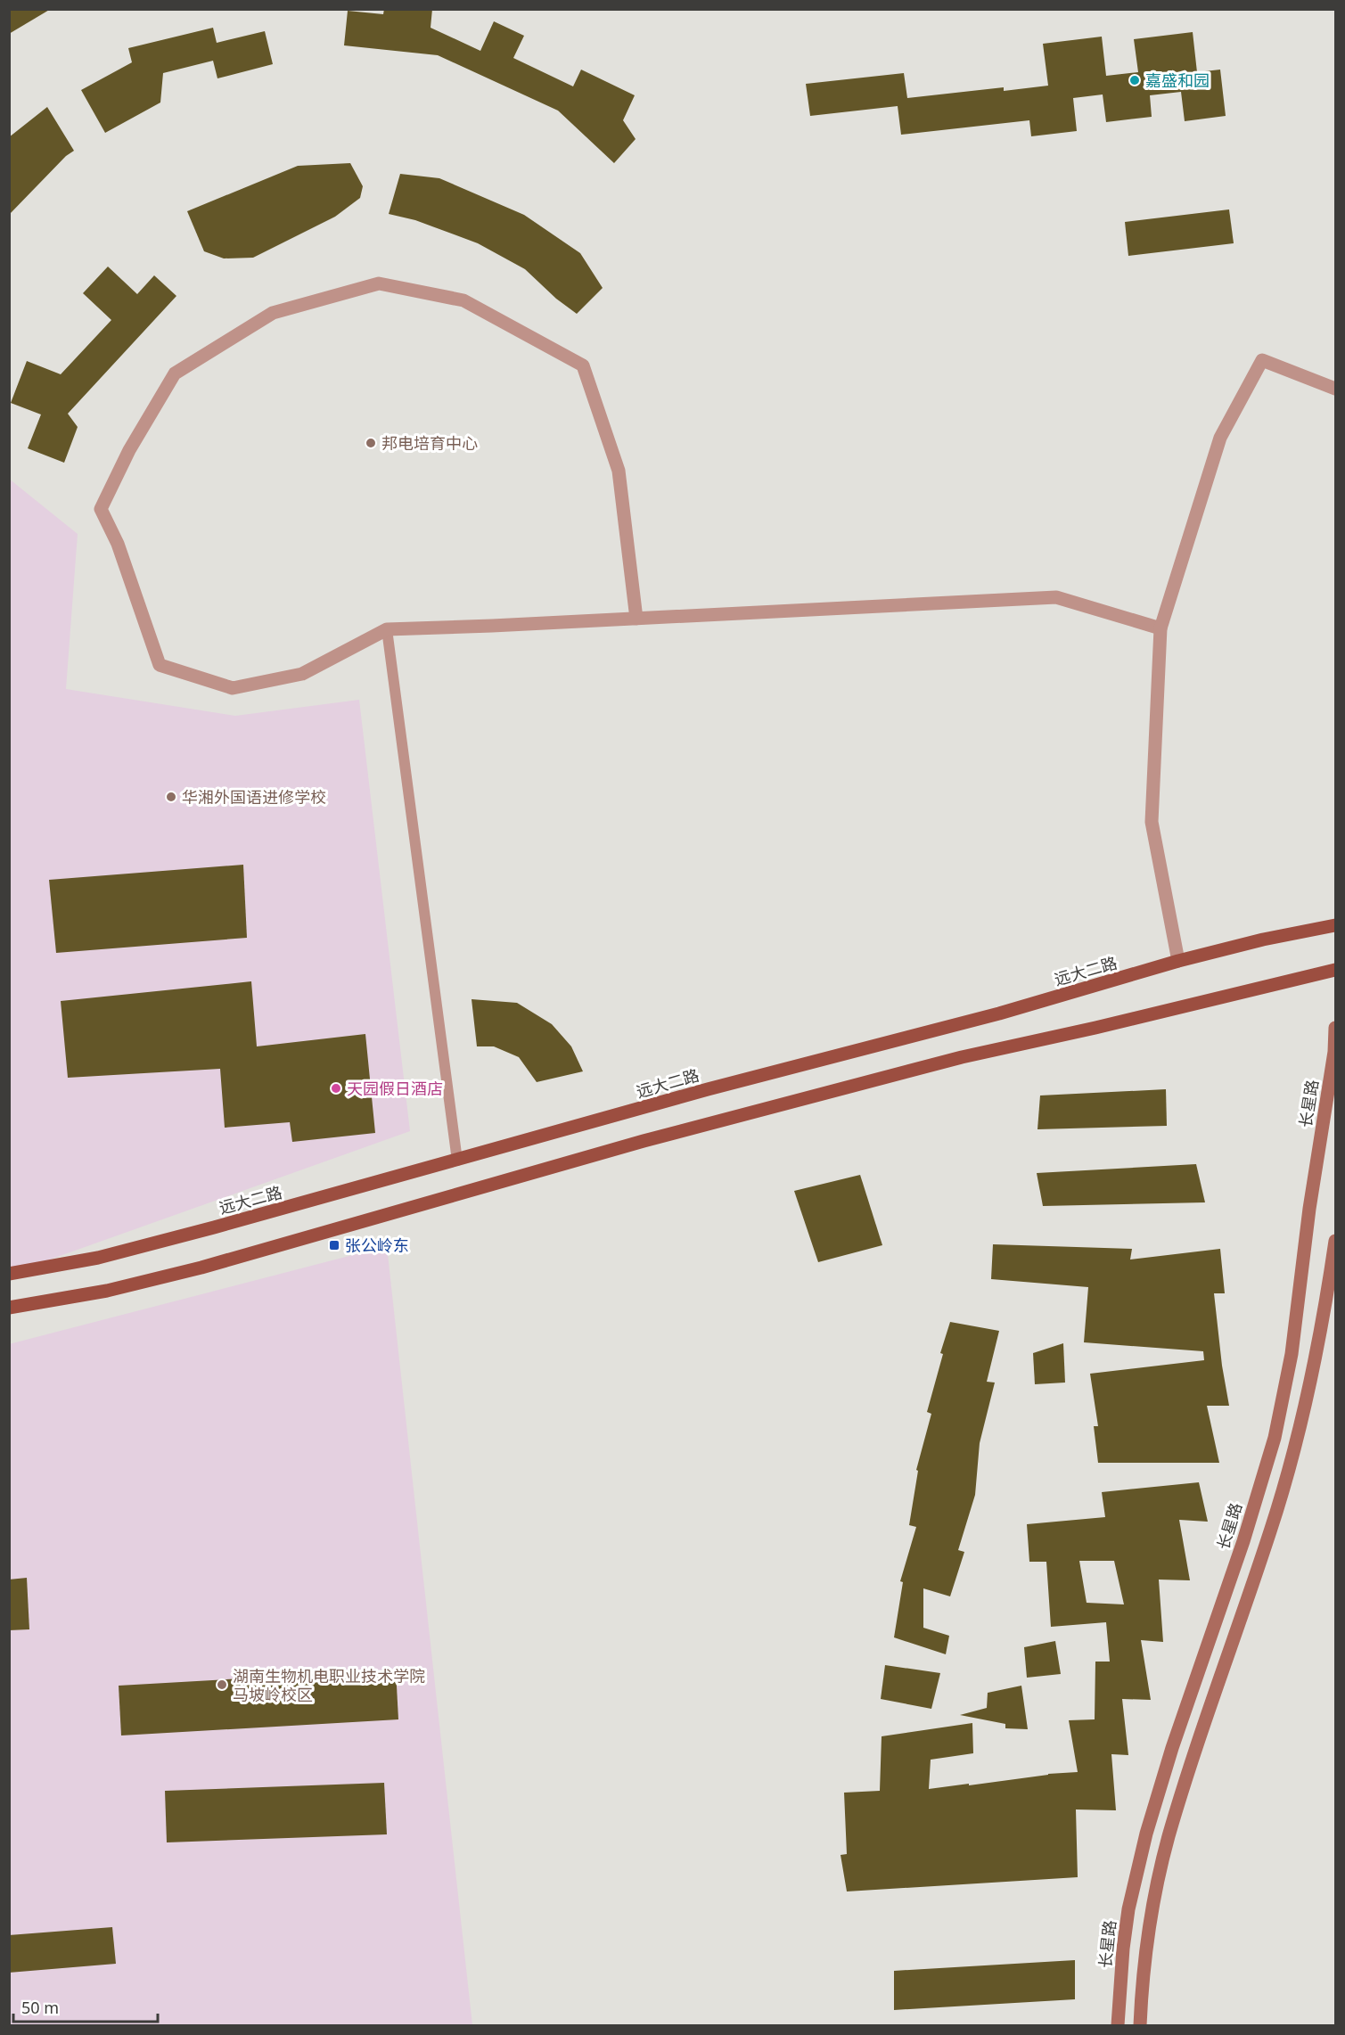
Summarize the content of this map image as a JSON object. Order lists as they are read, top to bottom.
{
  "streets": {
    "main road": ["远大二路", "长星路"]
  },
  "places": {
    "other": [
      "嘉盛和园",
      "邦电培育中心",
      "华湘外国语进修学校",
      "天园假日酒店",
      "湖南生物机电职业技术学院 马坡岭校区"
    ],
    "transit": ["张公岭东"]
  },
  "scale_bar": "50 m"
}
